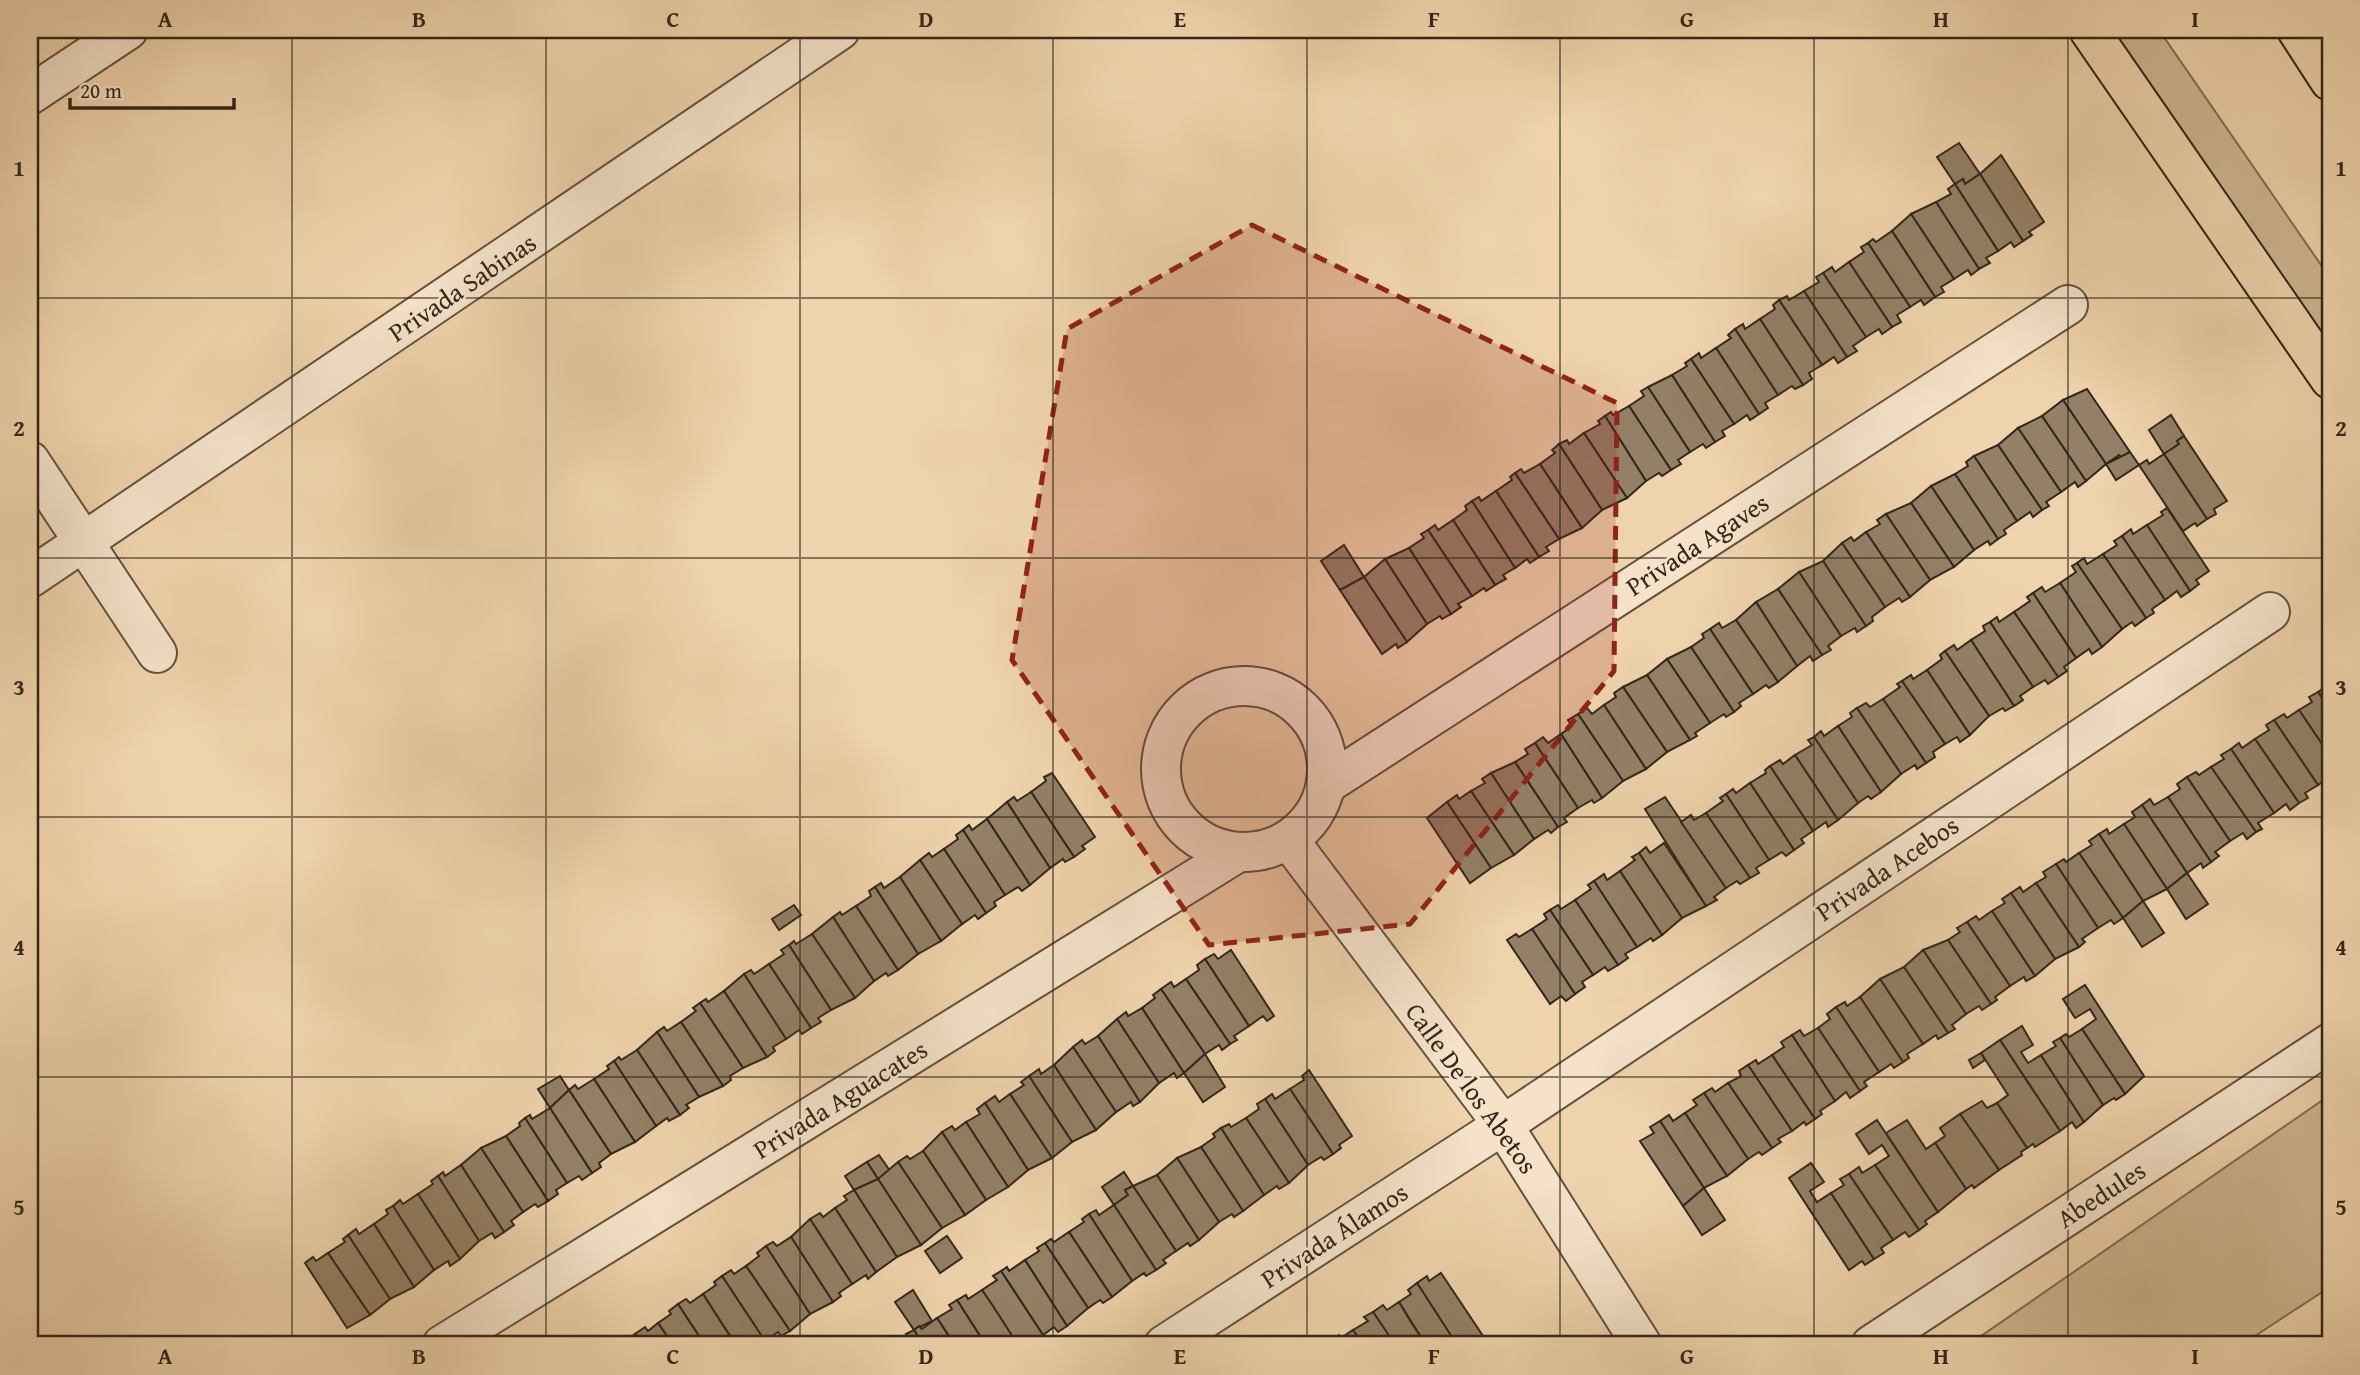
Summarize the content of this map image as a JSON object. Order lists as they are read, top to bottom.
{
  "streets": {
    "street": [
      "Privada Sabinas",
      "Privada Agaves",
      "Privada Acebos",
      "Calle De los Abetos",
      "Privada Aguacates",
      "Abedules",
      "Privada Álamos"
    ]
  },
  "crossings": [
    ["Privada Agaves", "Calle De los Abetos"],
    ["Privada Agaves", "Privada Aguacates"],
    ["Privada Acebos", "Calle De los Abetos"],
    ["Privada Acebos", "Privada Álamos"],
    ["Calle De los Abetos", "Privada Aguacates"],
    ["Calle De los Abetos", "Privada Álamos"]
  ],
  "scale_bar": "20 m",
  "grid": {
    "columns": [
      "A",
      "B",
      "C",
      "D",
      "E",
      "F",
      "G",
      "H",
      "I"
    ],
    "rows": [
      "1",
      "2",
      "3",
      "4",
      "5"
    ]
  }
}
